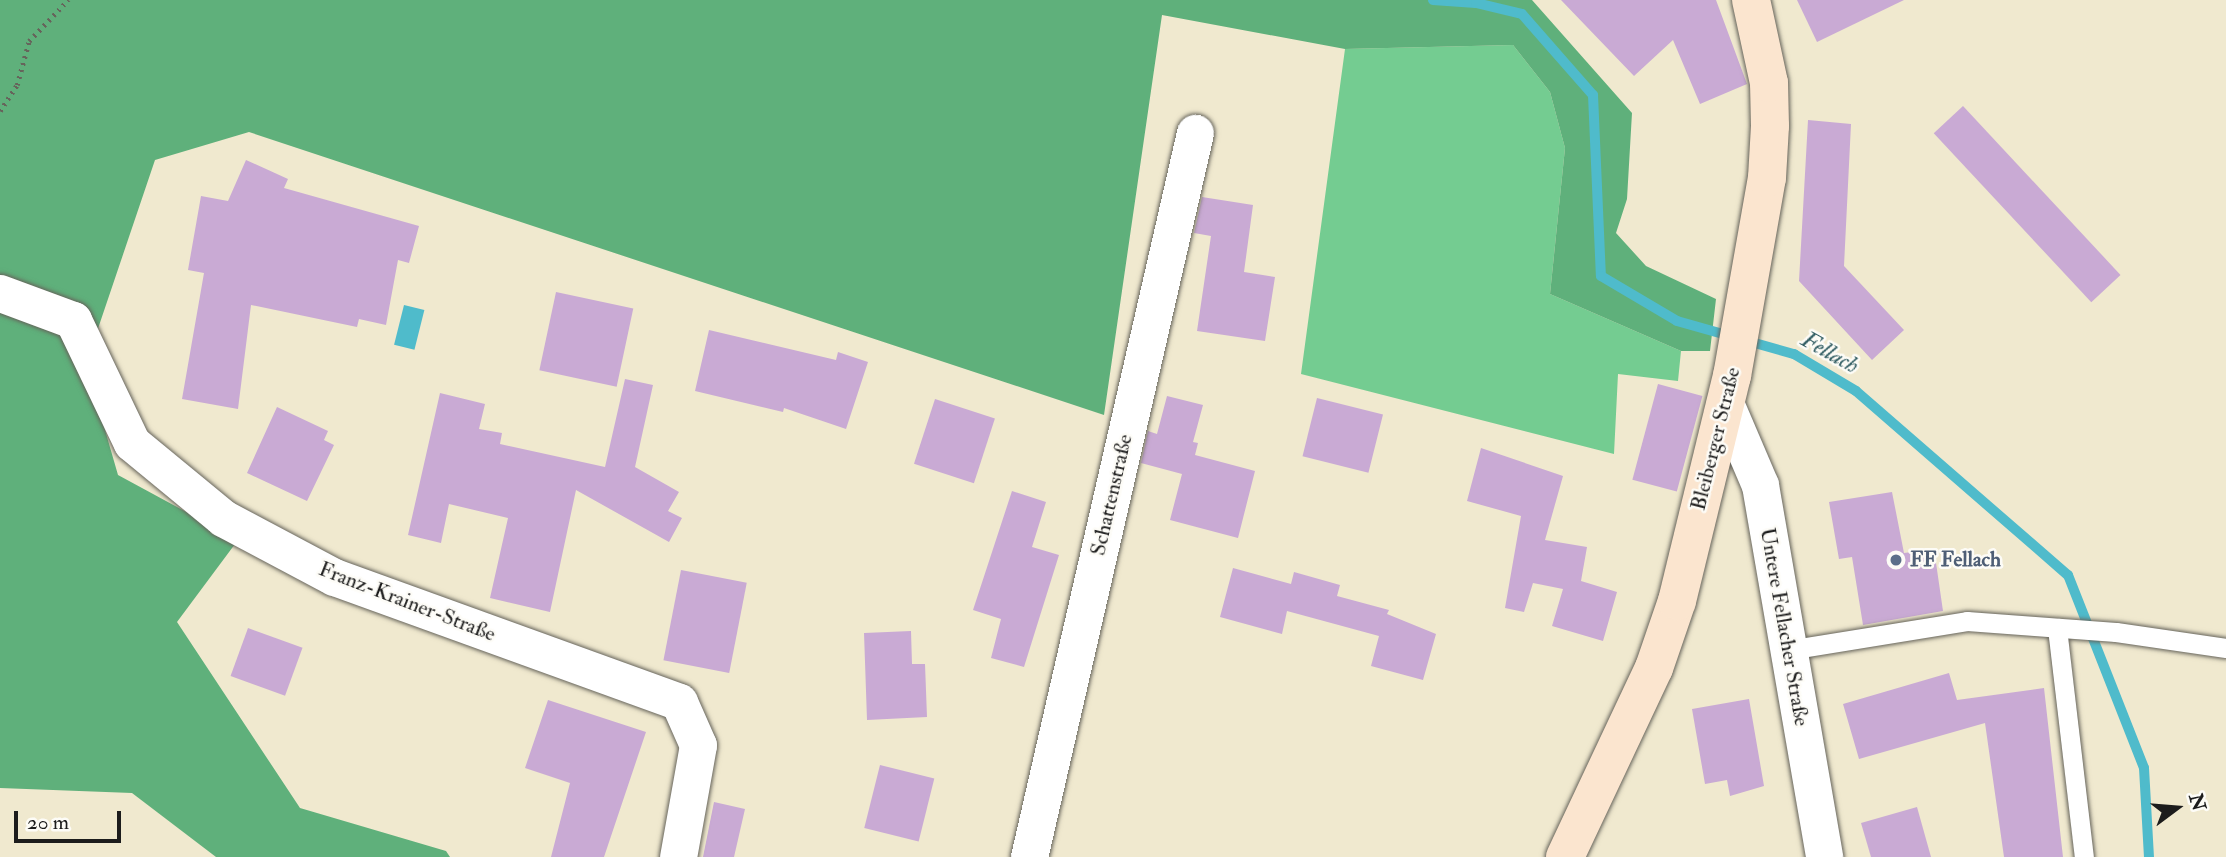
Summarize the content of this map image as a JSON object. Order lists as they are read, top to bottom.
{
  "streets": {
    "main road": ["Bleiberger Straße"],
    "street": ["Schattenstraße", "Franz-Krainer-Straße", "Untere Fellacher Straße"]
  },
  "crossings": [
    ["Bleiberger Straße", "Untere Fellacher Straße"]
  ],
  "water": ["Fellach"],
  "places": ["FF Fellach"],
  "scale_bar": "20 m",
  "north": "right"
}
